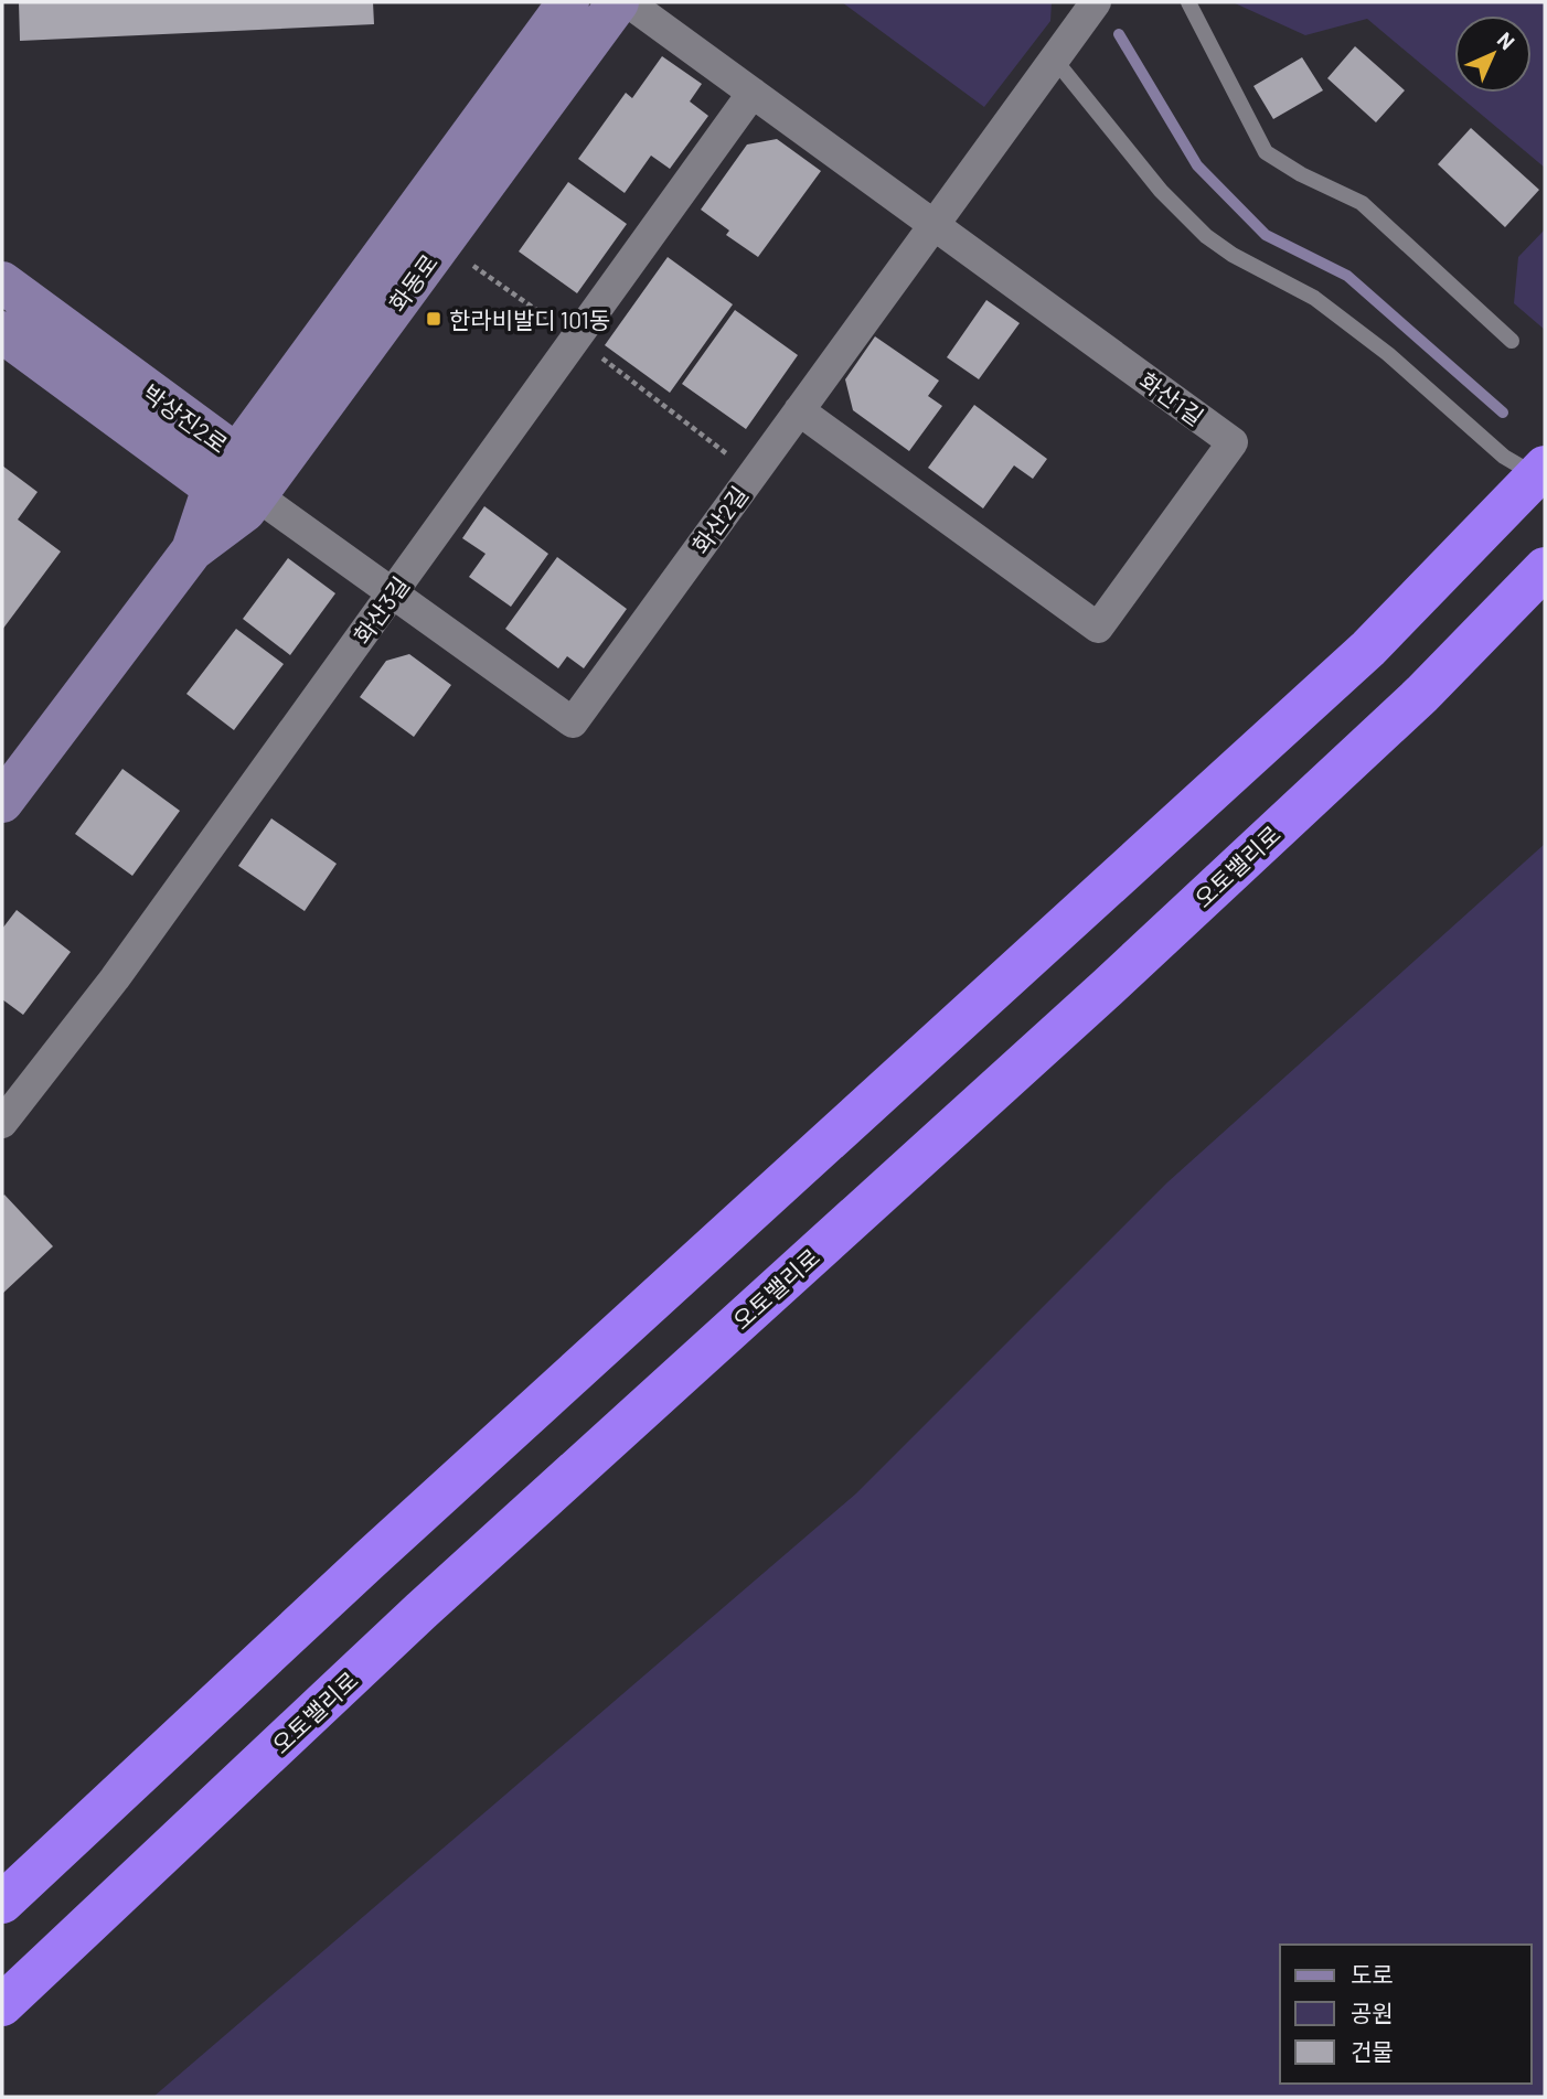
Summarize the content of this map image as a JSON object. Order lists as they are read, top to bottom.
{
  "streets": {
    "highway": ["오토밸리로"],
    "street": [
      "화동로",
      "화산1길",
      "박상진2로",
      "화산2길",
      "화산3길"
    ]
  },
  "crossings": [
    ["화동로", "박상진2로"],
    ["화동로", "화산2길"],
    ["화산1길", "화산2길"],
    ["화산1길", "화산3길"],
    ["박상진2로", "화산2길"],
    ["화산2길", "화산3길"]
  ],
  "places": {
    "transit": ["한라비발디 101동"]
  },
  "legend": ["도로", "공원", "건물"],
  "north": "top right"
}
